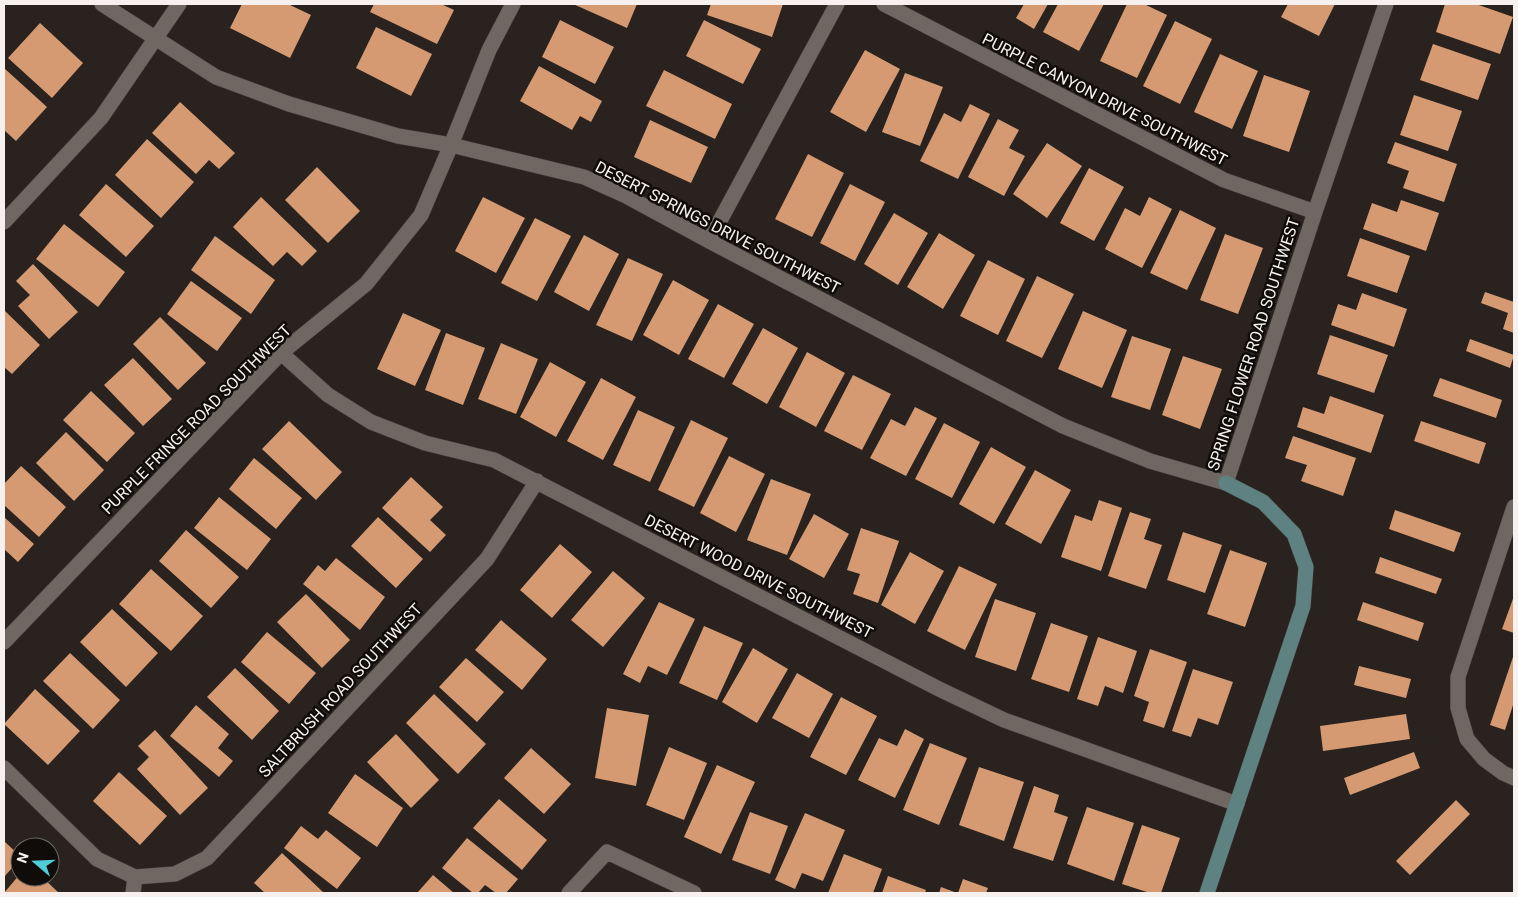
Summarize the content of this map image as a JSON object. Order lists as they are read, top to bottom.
{
  "streets": {
    "street": [
      "PURPLE CANYON DRIVE SOUTHWEST",
      "DESERT SPRINGS DRIVE SOUTHWEST",
      "SPRING FLOWER ROAD SOUTHWEST",
      "PURPLE FRINGE ROAD SOUTHWEST",
      "DESERT WOOD DRIVE SOUTHWEST",
      "SALTBRUSH ROAD SOUTHWEST"
    ]
  },
  "crossings": [
    ["PURPLE CANYON DRIVE SOUTHWEST", "SPRING FLOWER ROAD SOUTHWEST"],
    ["DESERT SPRINGS DRIVE SOUTHWEST", "SPRING FLOWER ROAD SOUTHWEST"],
    ["DESERT SPRINGS DRIVE SOUTHWEST", "PURPLE FRINGE ROAD SOUTHWEST"],
    ["SPRING FLOWER ROAD SOUTHWEST", "DESERT WOOD DRIVE SOUTHWEST"],
    ["PURPLE FRINGE ROAD SOUTHWEST", "DESERT WOOD DRIVE SOUTHWEST"],
    ["DESERT WOOD DRIVE SOUTHWEST", "SALTBRUSH ROAD SOUTHWEST"]
  ],
  "north": "left"
}
